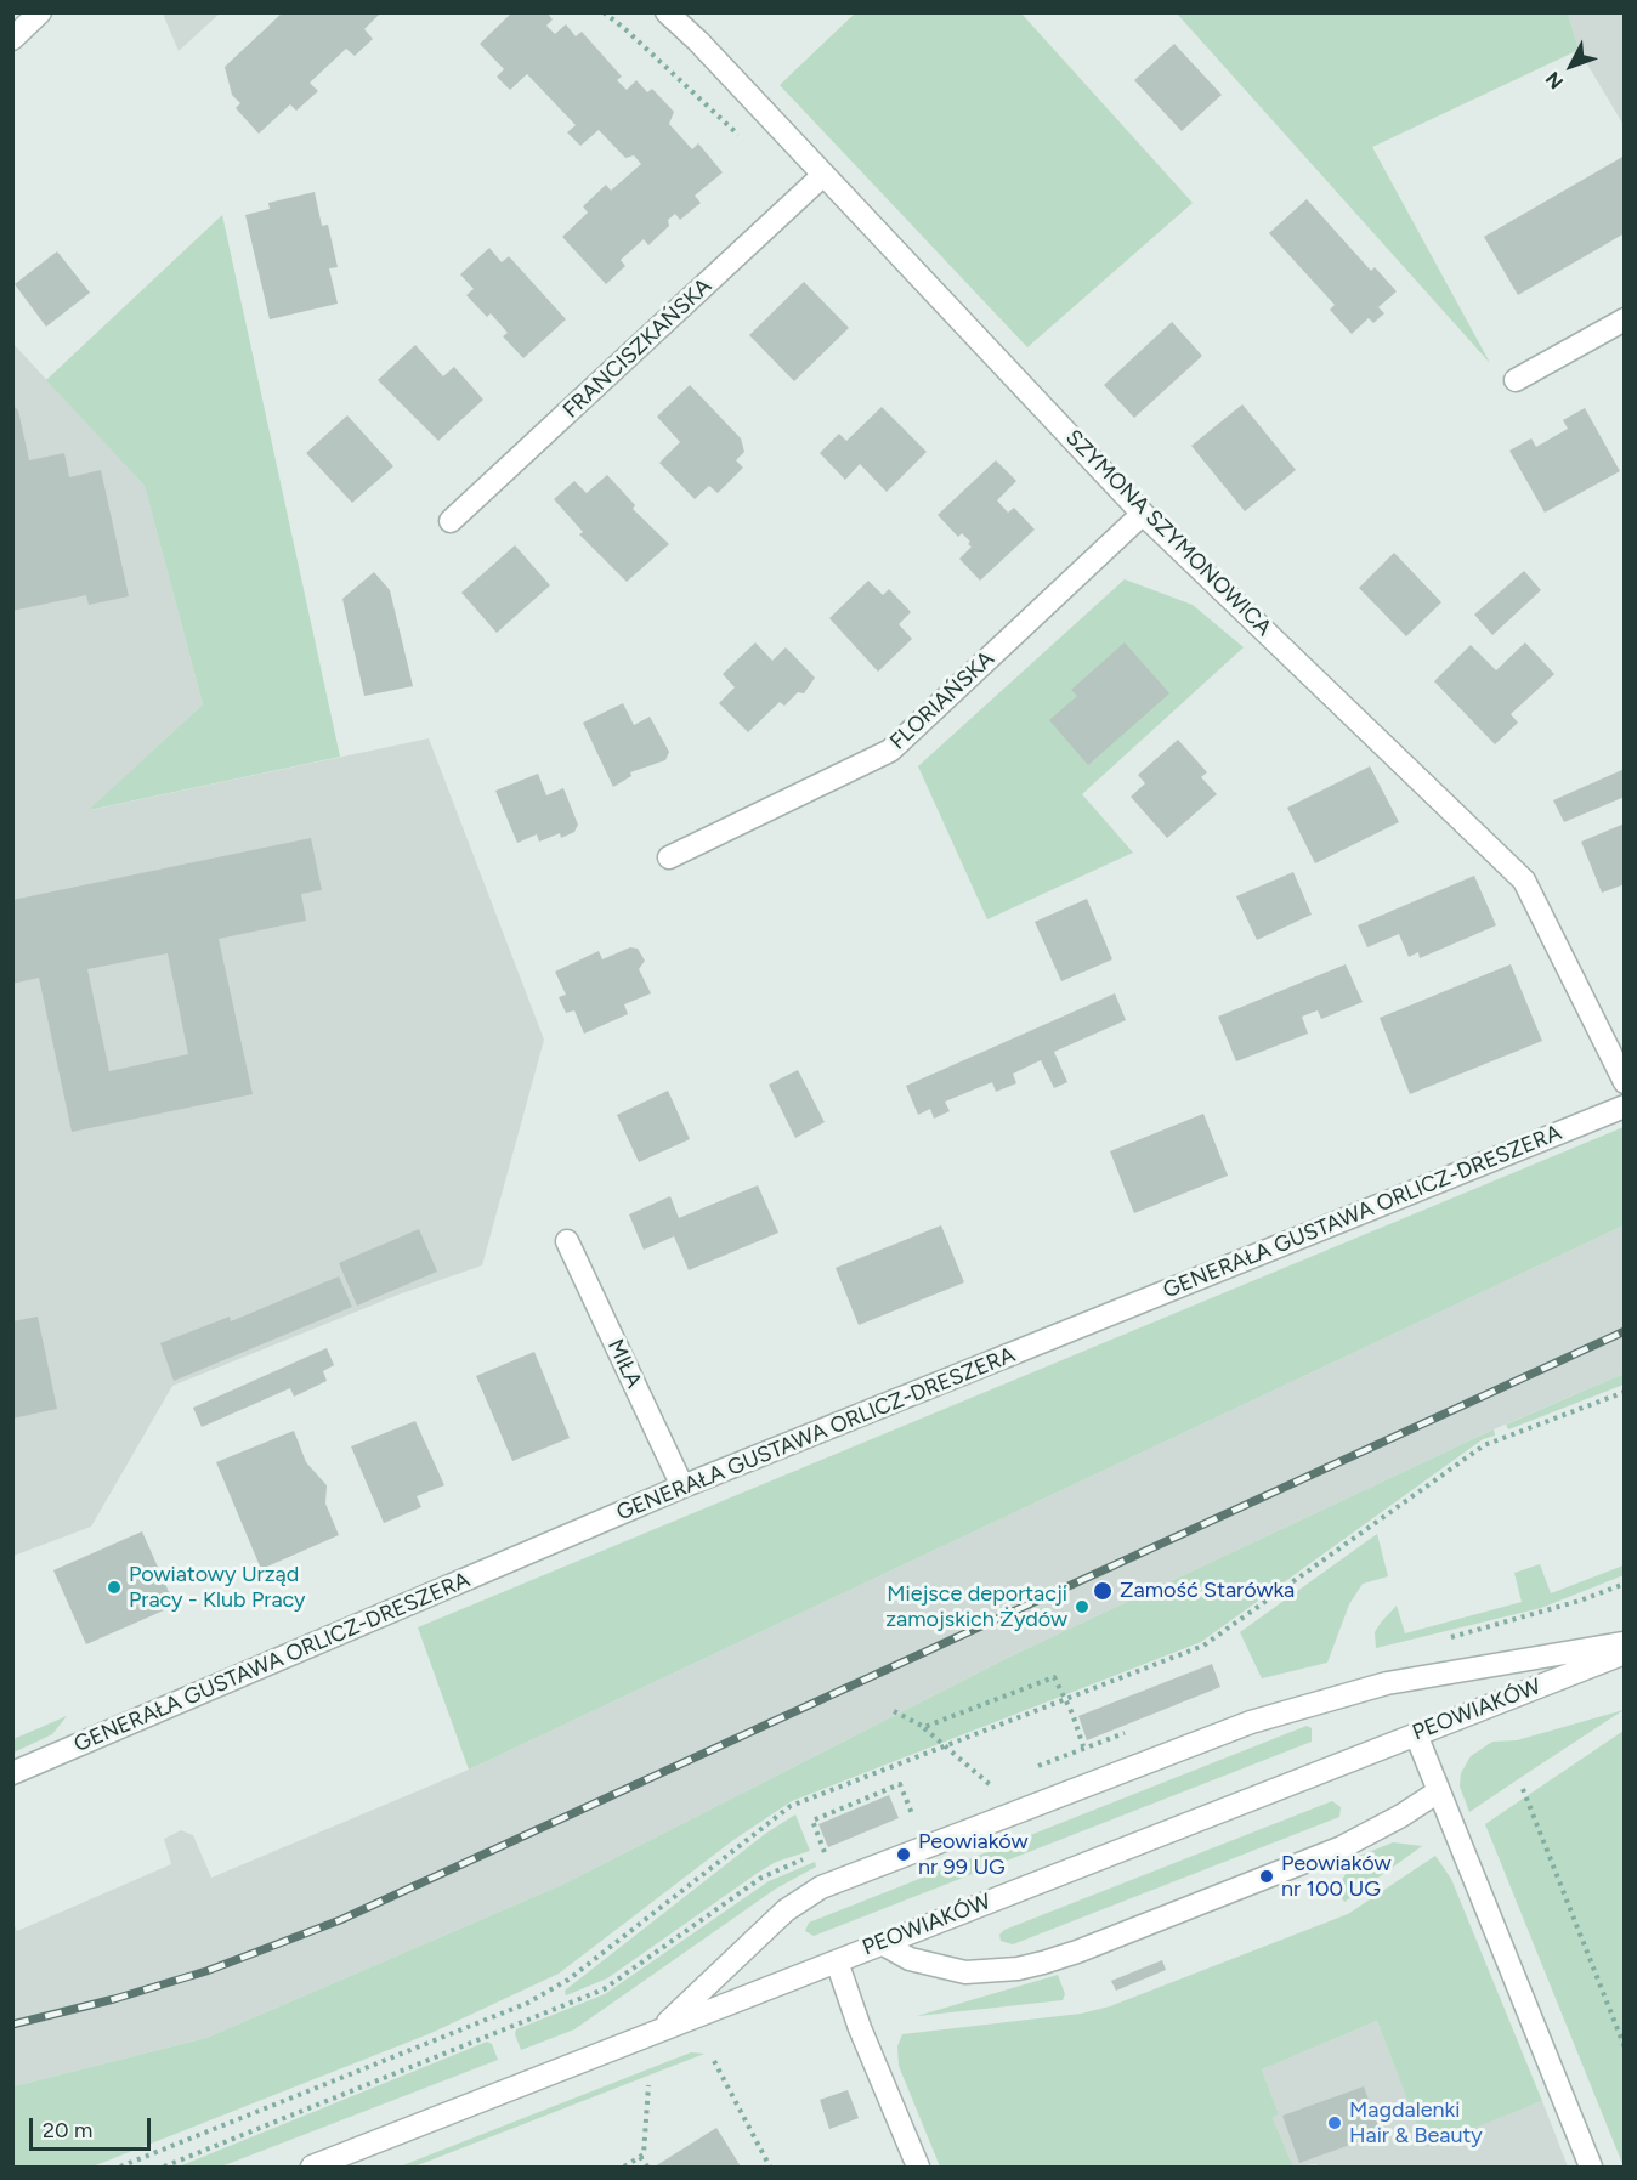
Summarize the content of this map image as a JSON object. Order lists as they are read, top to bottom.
{
  "streets": {
    "street": [
      "FRANCISZKAŃSKA",
      "SZYMONA SZYMONOWICA",
      "FLORIAŃSKA",
      "GENERAŁA GUSTAWA ORLICZ-DRESZERA",
      "MIŁA",
      "PEOWIAKÓW"
    ]
  },
  "crossings": [
    ["FRANCISZKAŃSKA", "SZYMONA SZYMONOWICA"],
    ["SZYMONA SZYMONOWICA", "FLORIAŃSKA"],
    ["GENERAŁA GUSTAWA ORLICZ-DRESZERA", "MIŁA"]
  ],
  "places": [
    "Powiatowy Urząd Pracy - Klub Pracy",
    "Zamość Starówka",
    "Miejsce deportacji zamojskich Żydów",
    "Peowiaków nr 99 UG",
    "Peowiaków nr 100 UG",
    "Magdalenki Hair & Beauty"
  ],
  "scale_bar": "20 m",
  "north": "bottom left"
}
